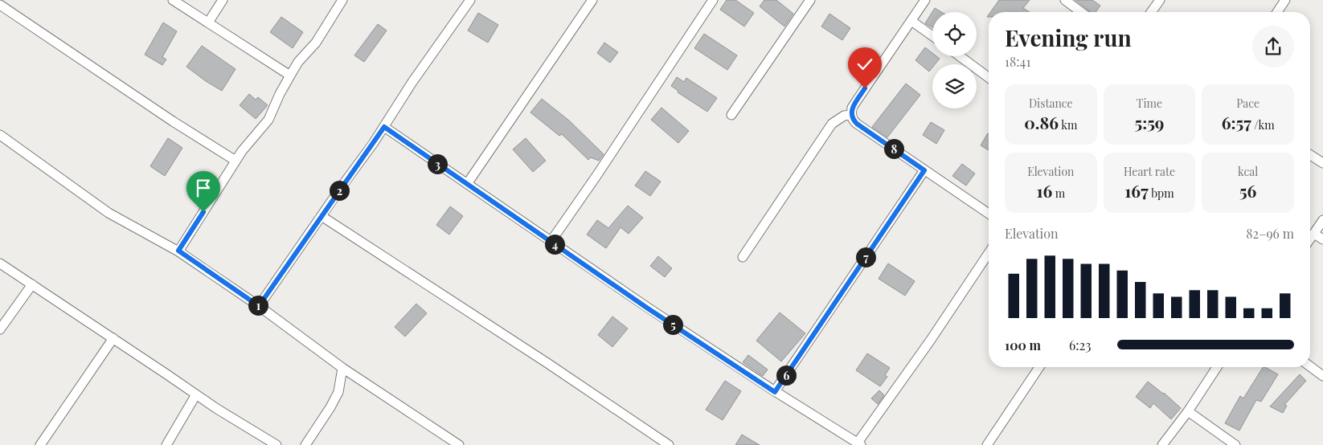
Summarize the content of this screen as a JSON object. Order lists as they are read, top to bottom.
{
  "page": {
    "heading": ["Evening run", "18:41"],
    "stats": [
      ["Distance", "0.86 km"],
      ["Time", "5:59"],
      ["Pace", "6:57 /km"],
      ["Elevation", "16 m"],
      ["Heart rate", "167 bpm"],
      ["kcal", "56"]
    ],
    "pins": [
      "8",
      "3",
      "2",
      "4",
      "7",
      "1",
      "5",
      "6"
    ],
    "chart": ["Elevation", "82–96 m"],
    "list": [
      {
        "name": "100 m",
        "note": "6:23"
      }
    ]
  }
}
